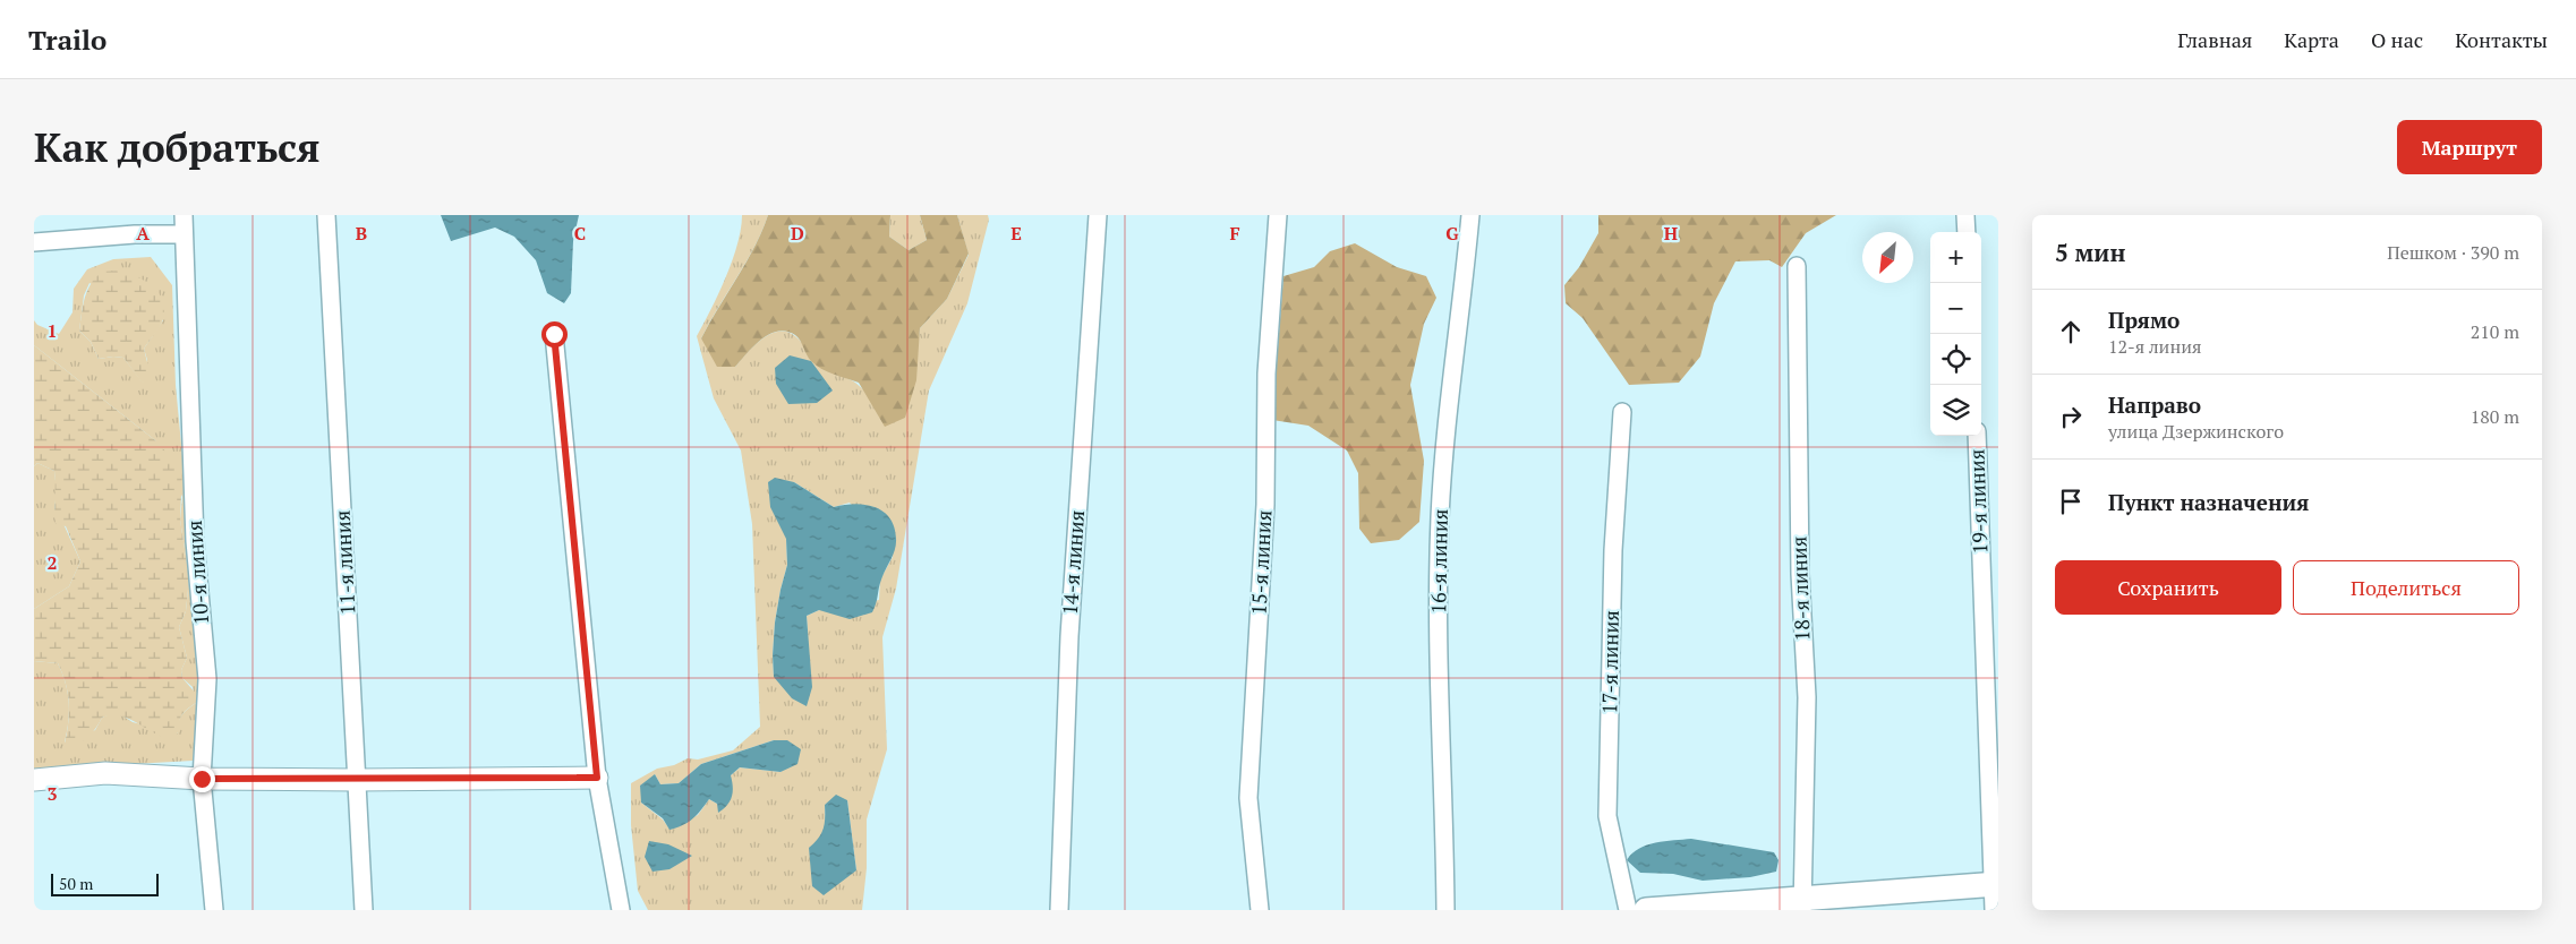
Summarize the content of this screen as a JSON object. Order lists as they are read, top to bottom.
{
  "streets": {
    "street": [
      "19-я линия",
      "16-я линия",
      "11-я линия",
      "14-я линия",
      "15-я линия",
      "10-я линия",
      "18-я линия",
      "17-я линия"
    ]
  },
  "scale_bar": "50 m",
  "north": "bottom left",
  "page": {
    "header": "Trailo",
    "nav": [
      "Главная",
      "Карта",
      "О нас",
      "Контакты"
    ],
    "buttons": [
      "Маршрут",
      ["Сохранить", "Поделиться"]
    ],
    "title": "Как добраться",
    "heading": ["5 мин", "Пешком · 390 m"],
    "map_buttons": ["+", "−"],
    "list": [
      ["Прямо", "12-я линия", "210 m"],
      ["Направо", "улица Дзержинского", "180 m"],
      "Пункт назначения"
    ],
    "scale": "50 m"
  },
  "grid": {
    "columns": [
      "A",
      "B",
      "C",
      "D",
      "E",
      "F",
      "G",
      "H"
    ],
    "rows": ["1", "2", "3"]
  }
}
